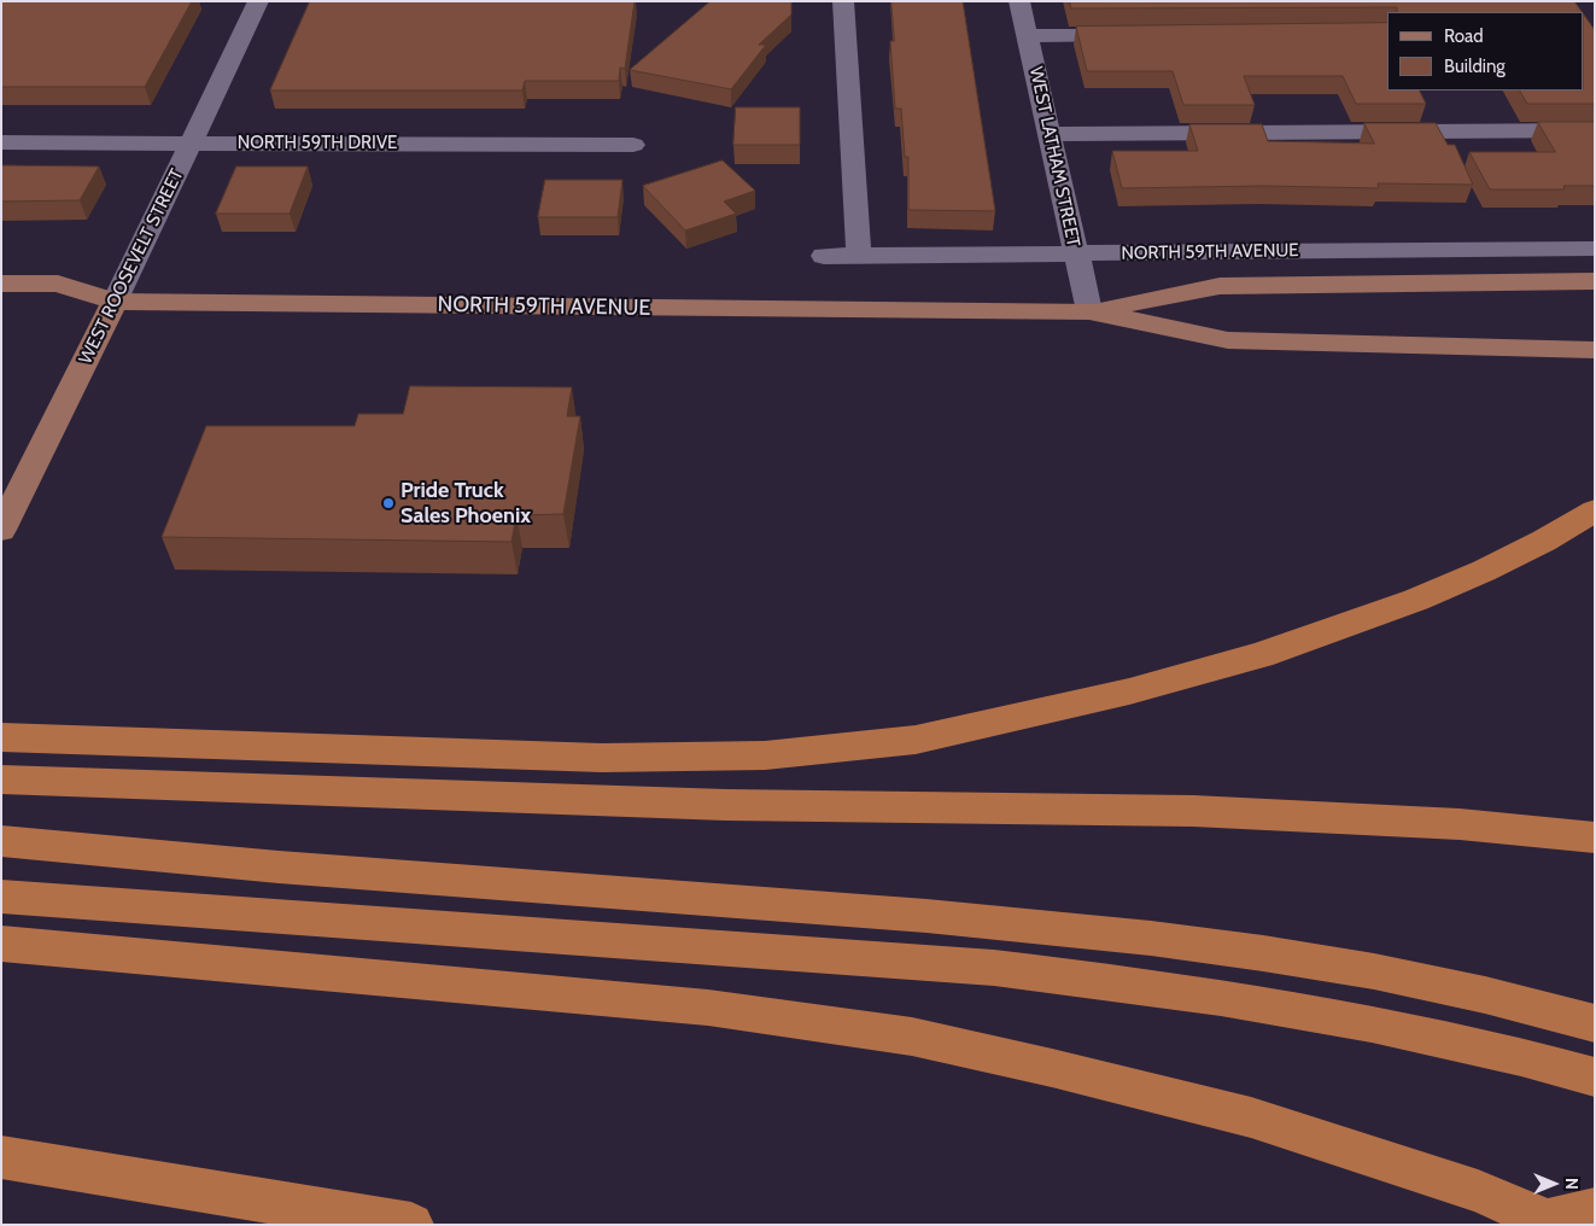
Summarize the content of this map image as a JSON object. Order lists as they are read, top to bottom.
{
  "streets": {
    "main road": ["NORTH 59TH AVENUE", "WEST ROOSEVELT STREET"],
    "street": ["NORTH 59TH DRIVE", "WEST LATHAM STREET"]
  },
  "crossings": [
    ["NORTH 59TH DRIVE", "WEST ROOSEVELT STREET"],
    ["WEST LATHAM STREET", "NORTH 59TH AVENUE"],
    ["NORTH 59TH AVENUE", "WEST ROOSEVELT STREET"]
  ],
  "places": ["Pride Truck Sales Phoenix"],
  "legend": ["Road", "Building"],
  "north": "right"
}
